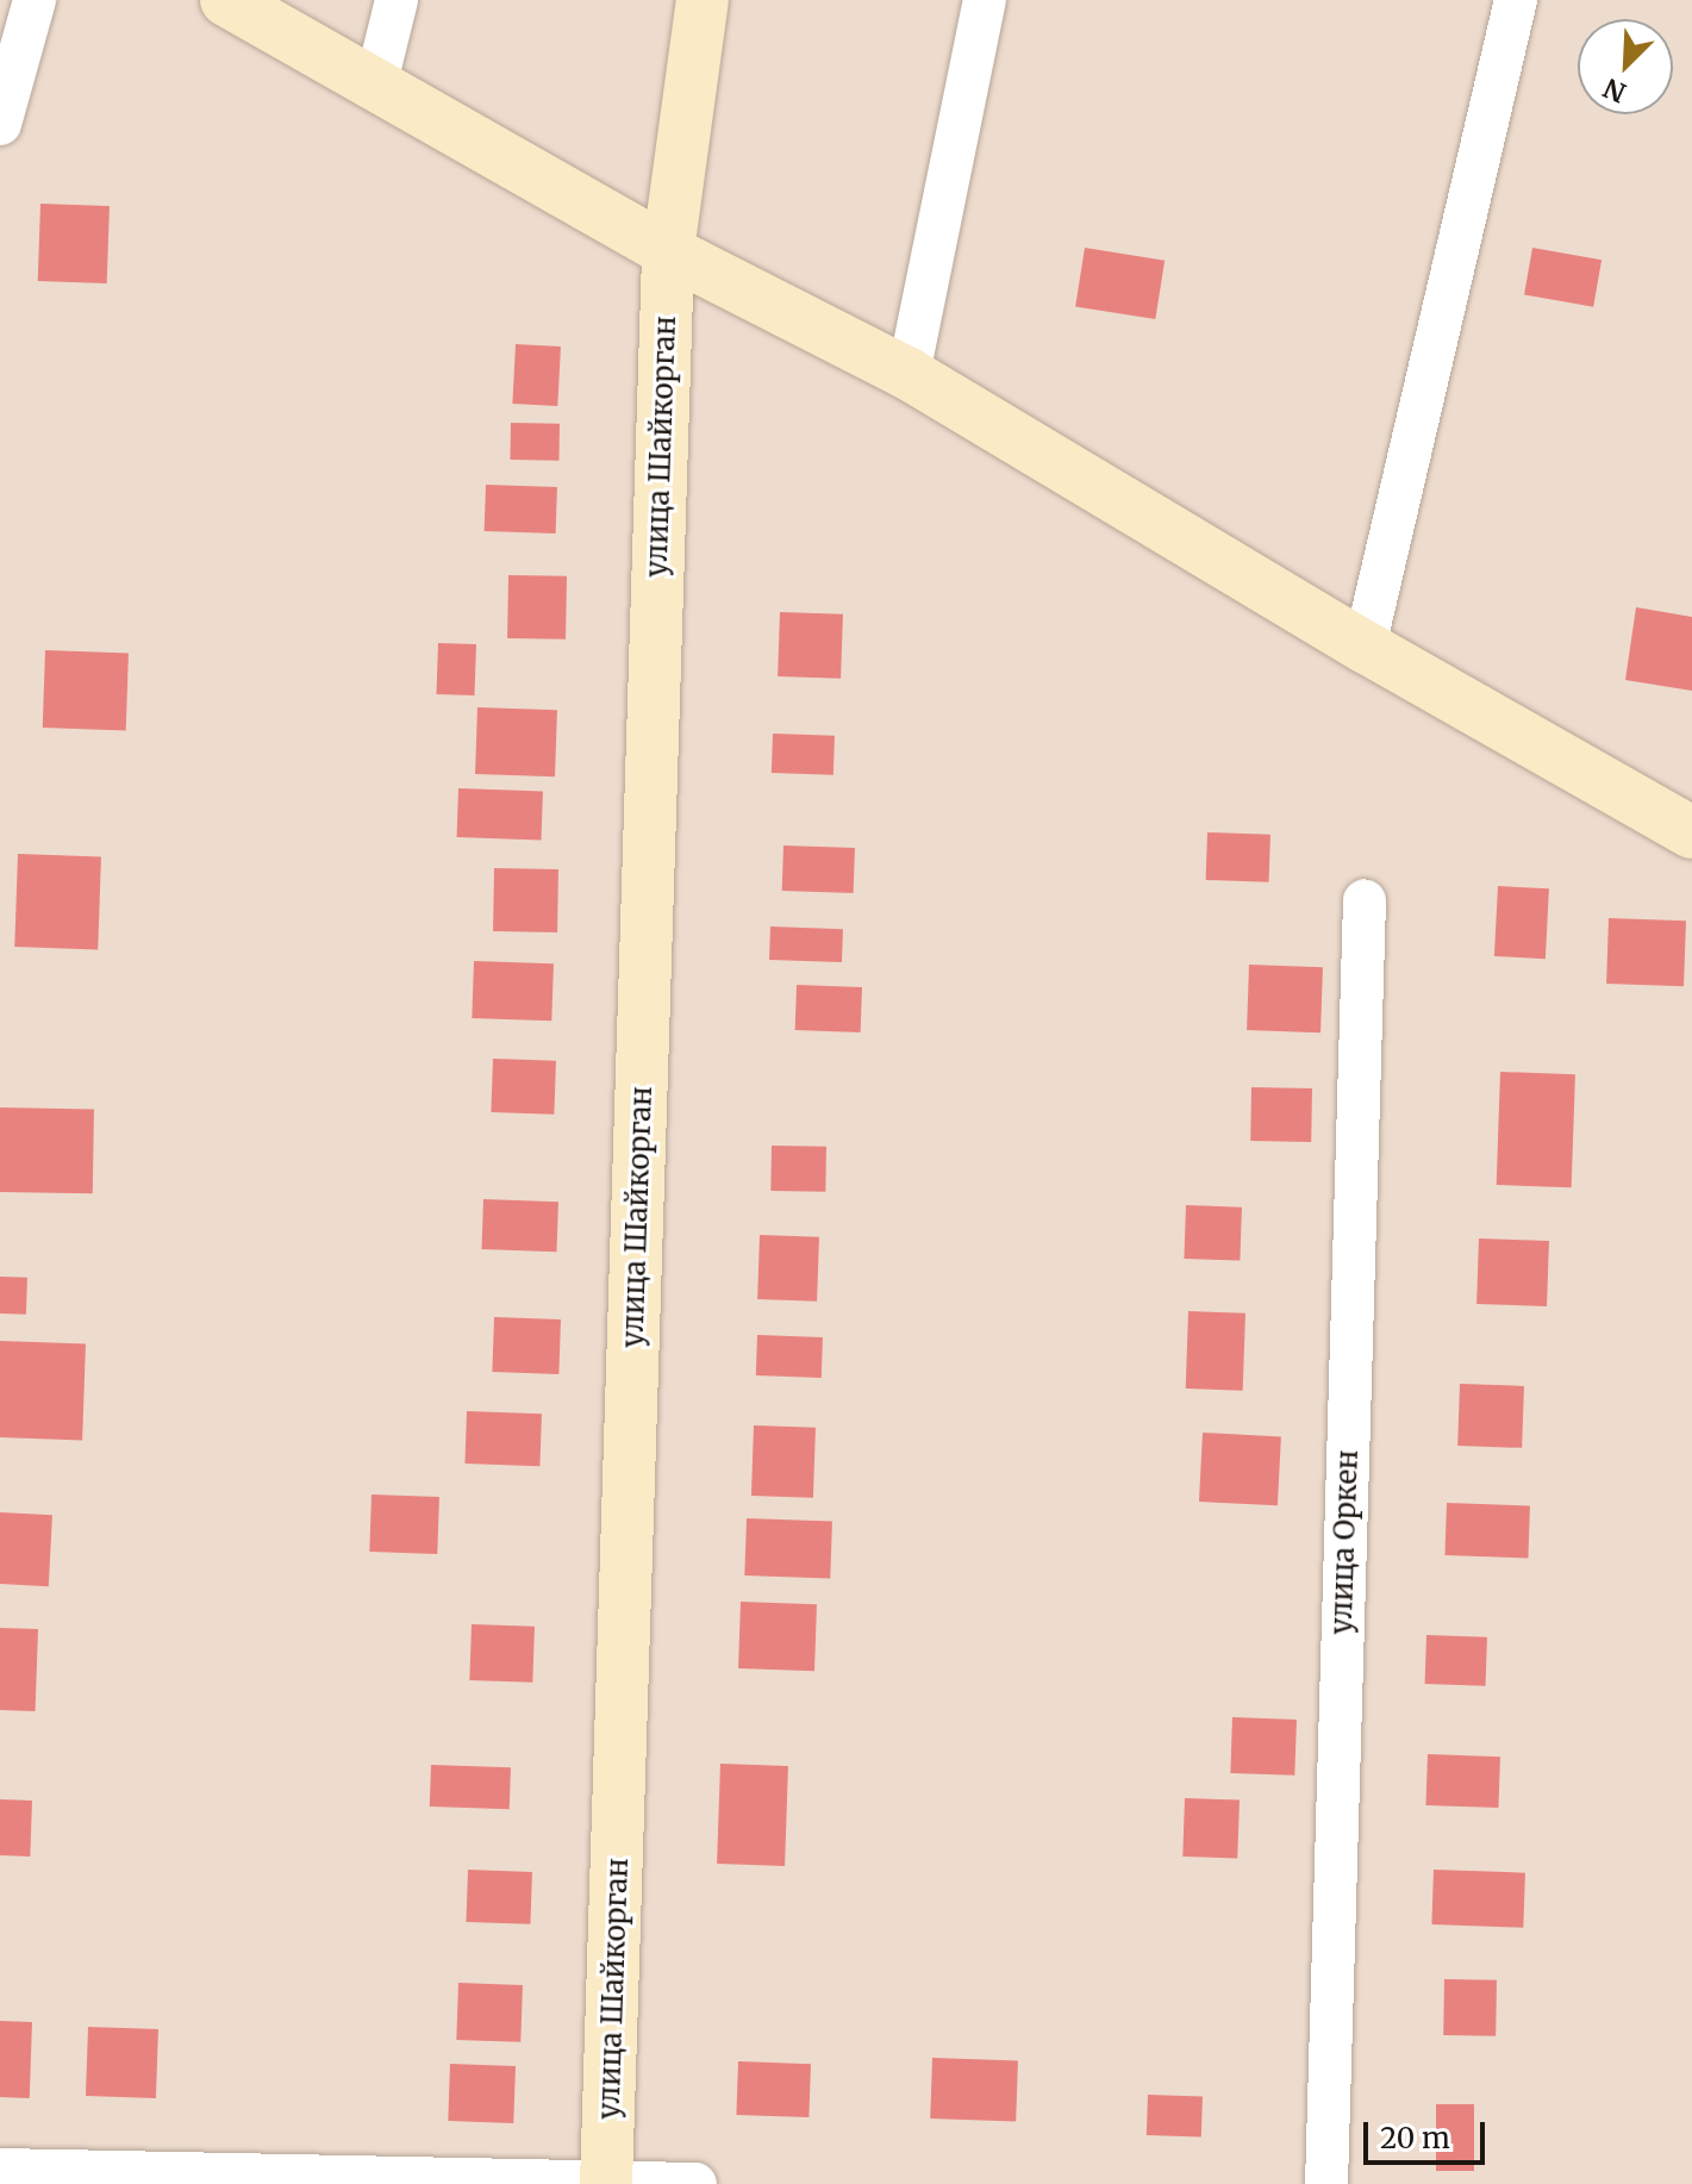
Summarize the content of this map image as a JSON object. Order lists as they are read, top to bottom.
{
  "streets": {
    "street": ["улица Шайкорган", "улица Оркен"]
  },
  "scale_bar": "20 m",
  "north": "bottom left"
}
